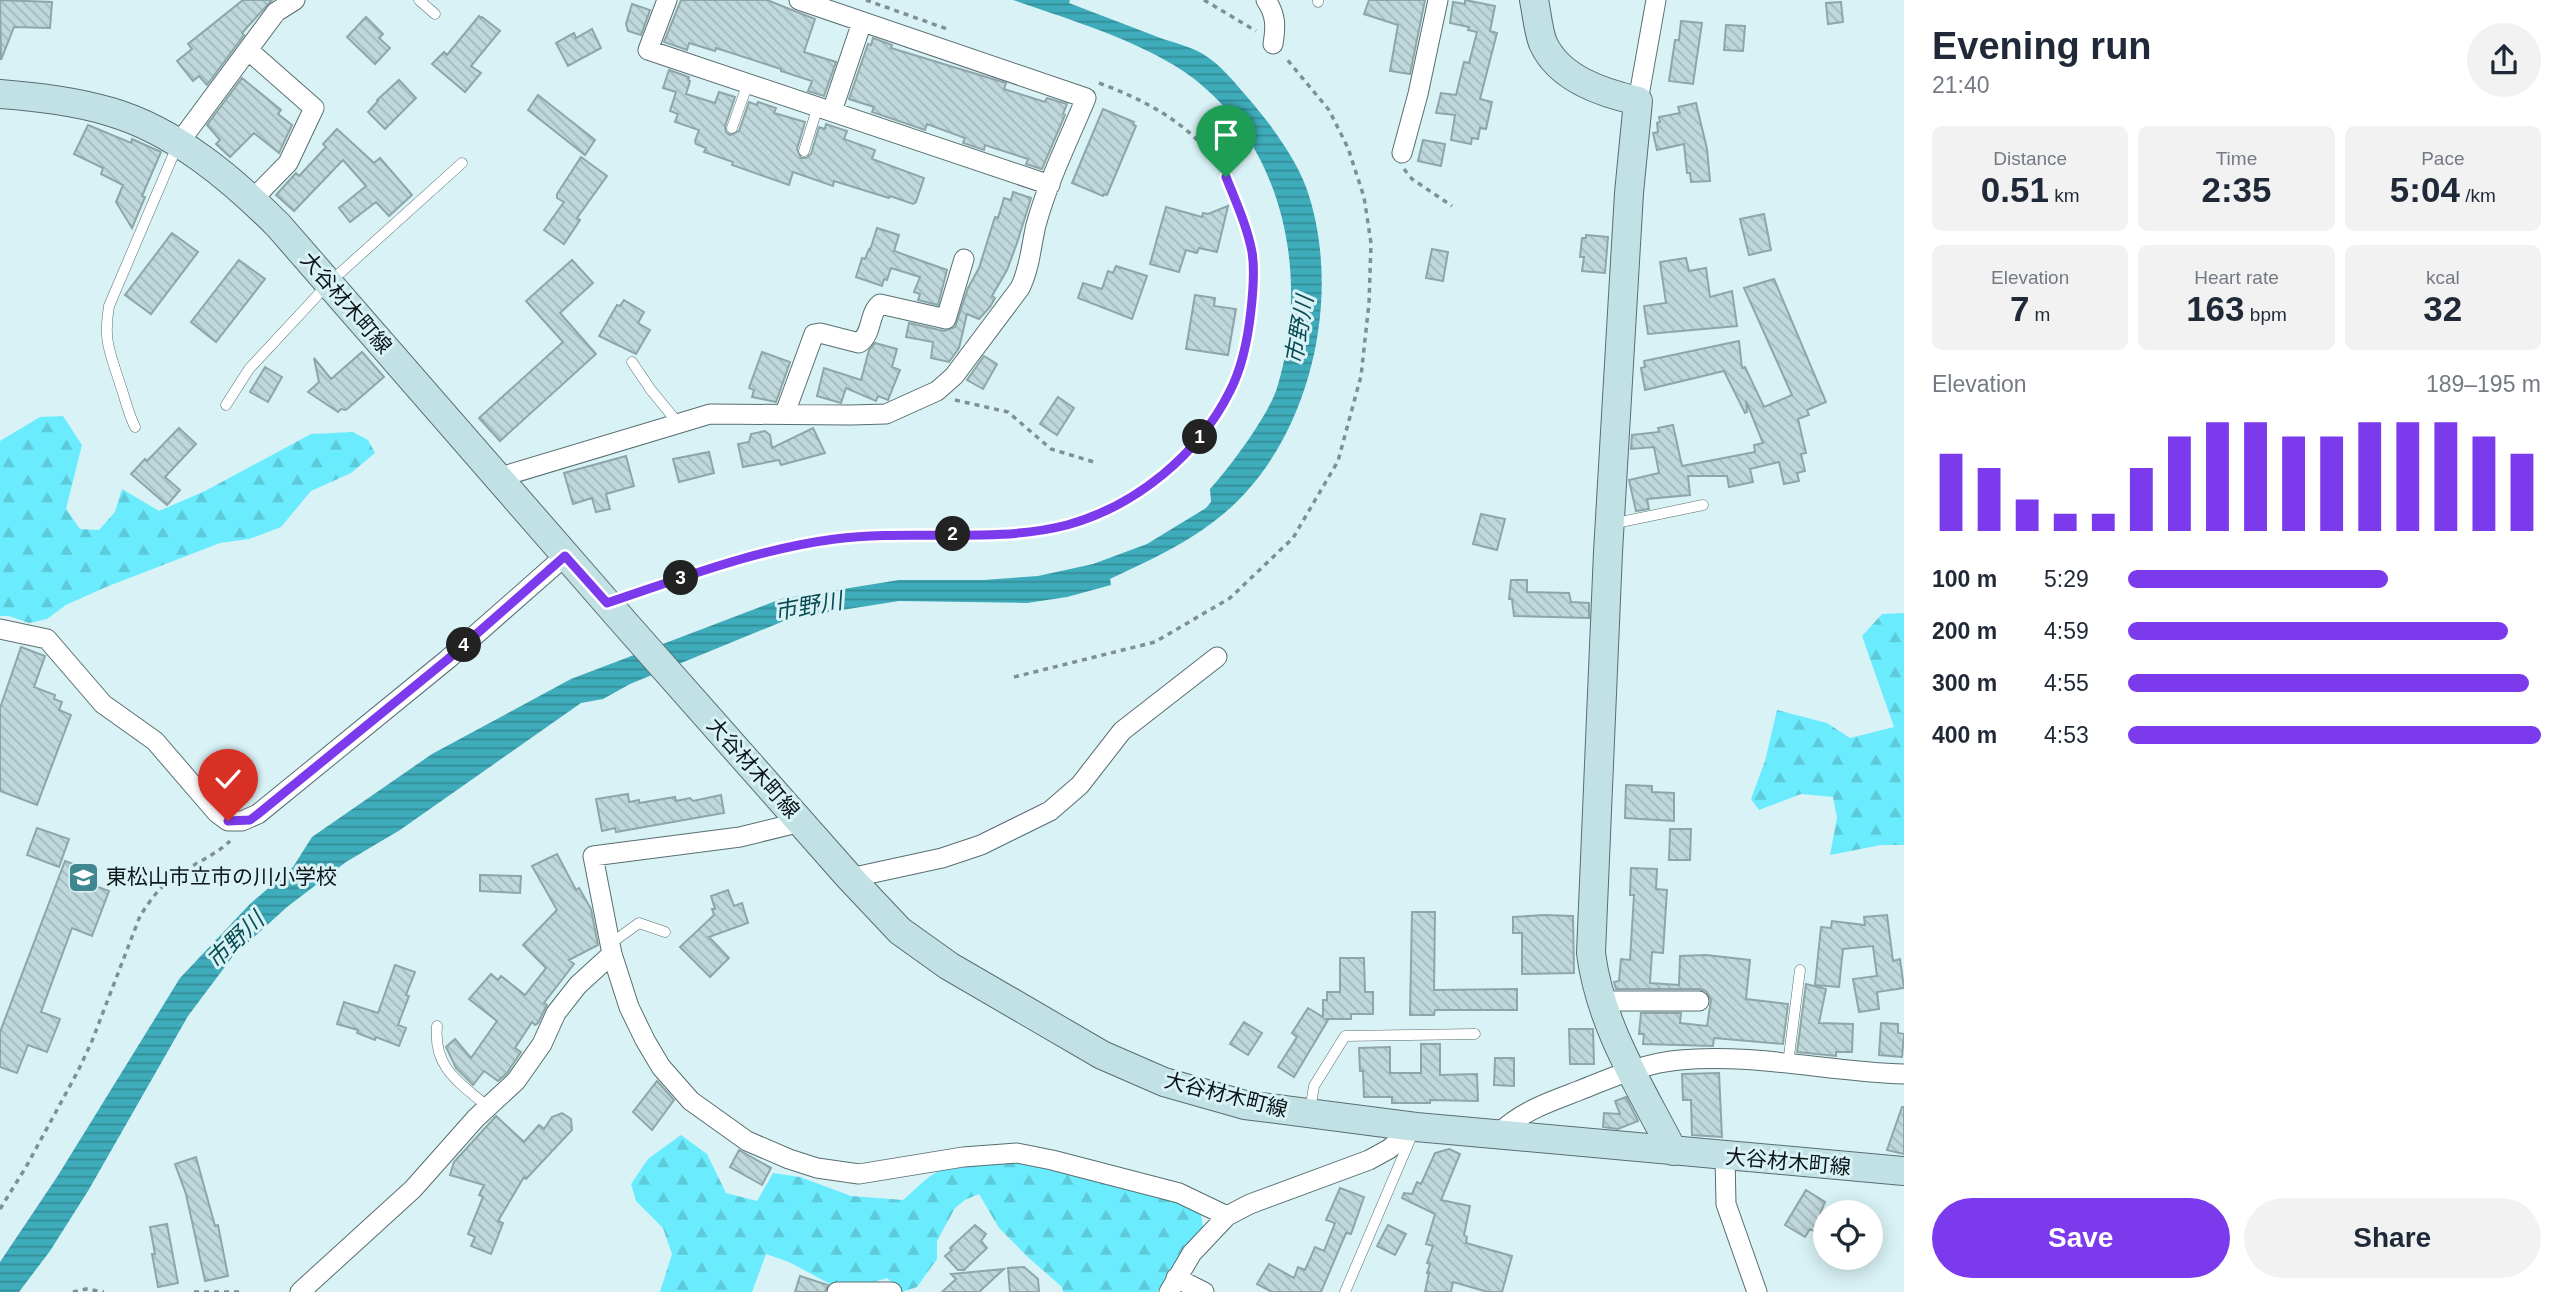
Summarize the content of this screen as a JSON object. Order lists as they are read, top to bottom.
{
  "streets": {
    "main road": ["大谷材木町線"]
  },
  "water": ["市野川"],
  "places": {
    "school or university": ["東松山市立市の川小学校"]
  },
  "page": {
    "heading": ["Evening run", "21:40"],
    "stats": [
      ["Distance", "0.51 km"],
      ["Time", "2:35"],
      ["Pace", "5:04 /km"],
      ["Elevation", "7 m"],
      ["Heart rate", "163 bpm"],
      ["kcal", "32"]
    ],
    "chart": ["Elevation", "189–195 m"],
    "pins": [
      "1",
      "2",
      "3",
      "4"
    ],
    "list": [
      {
        "name": "100 m",
        "note": "5:29"
      },
      {
        "name": "200 m",
        "note": "4:59"
      },
      {
        "name": "300 m",
        "note": "4:55"
      },
      {
        "name": "400 m",
        "note": "4:53"
      }
    ],
    "buttons": ["Save", "Share"]
  }
}
